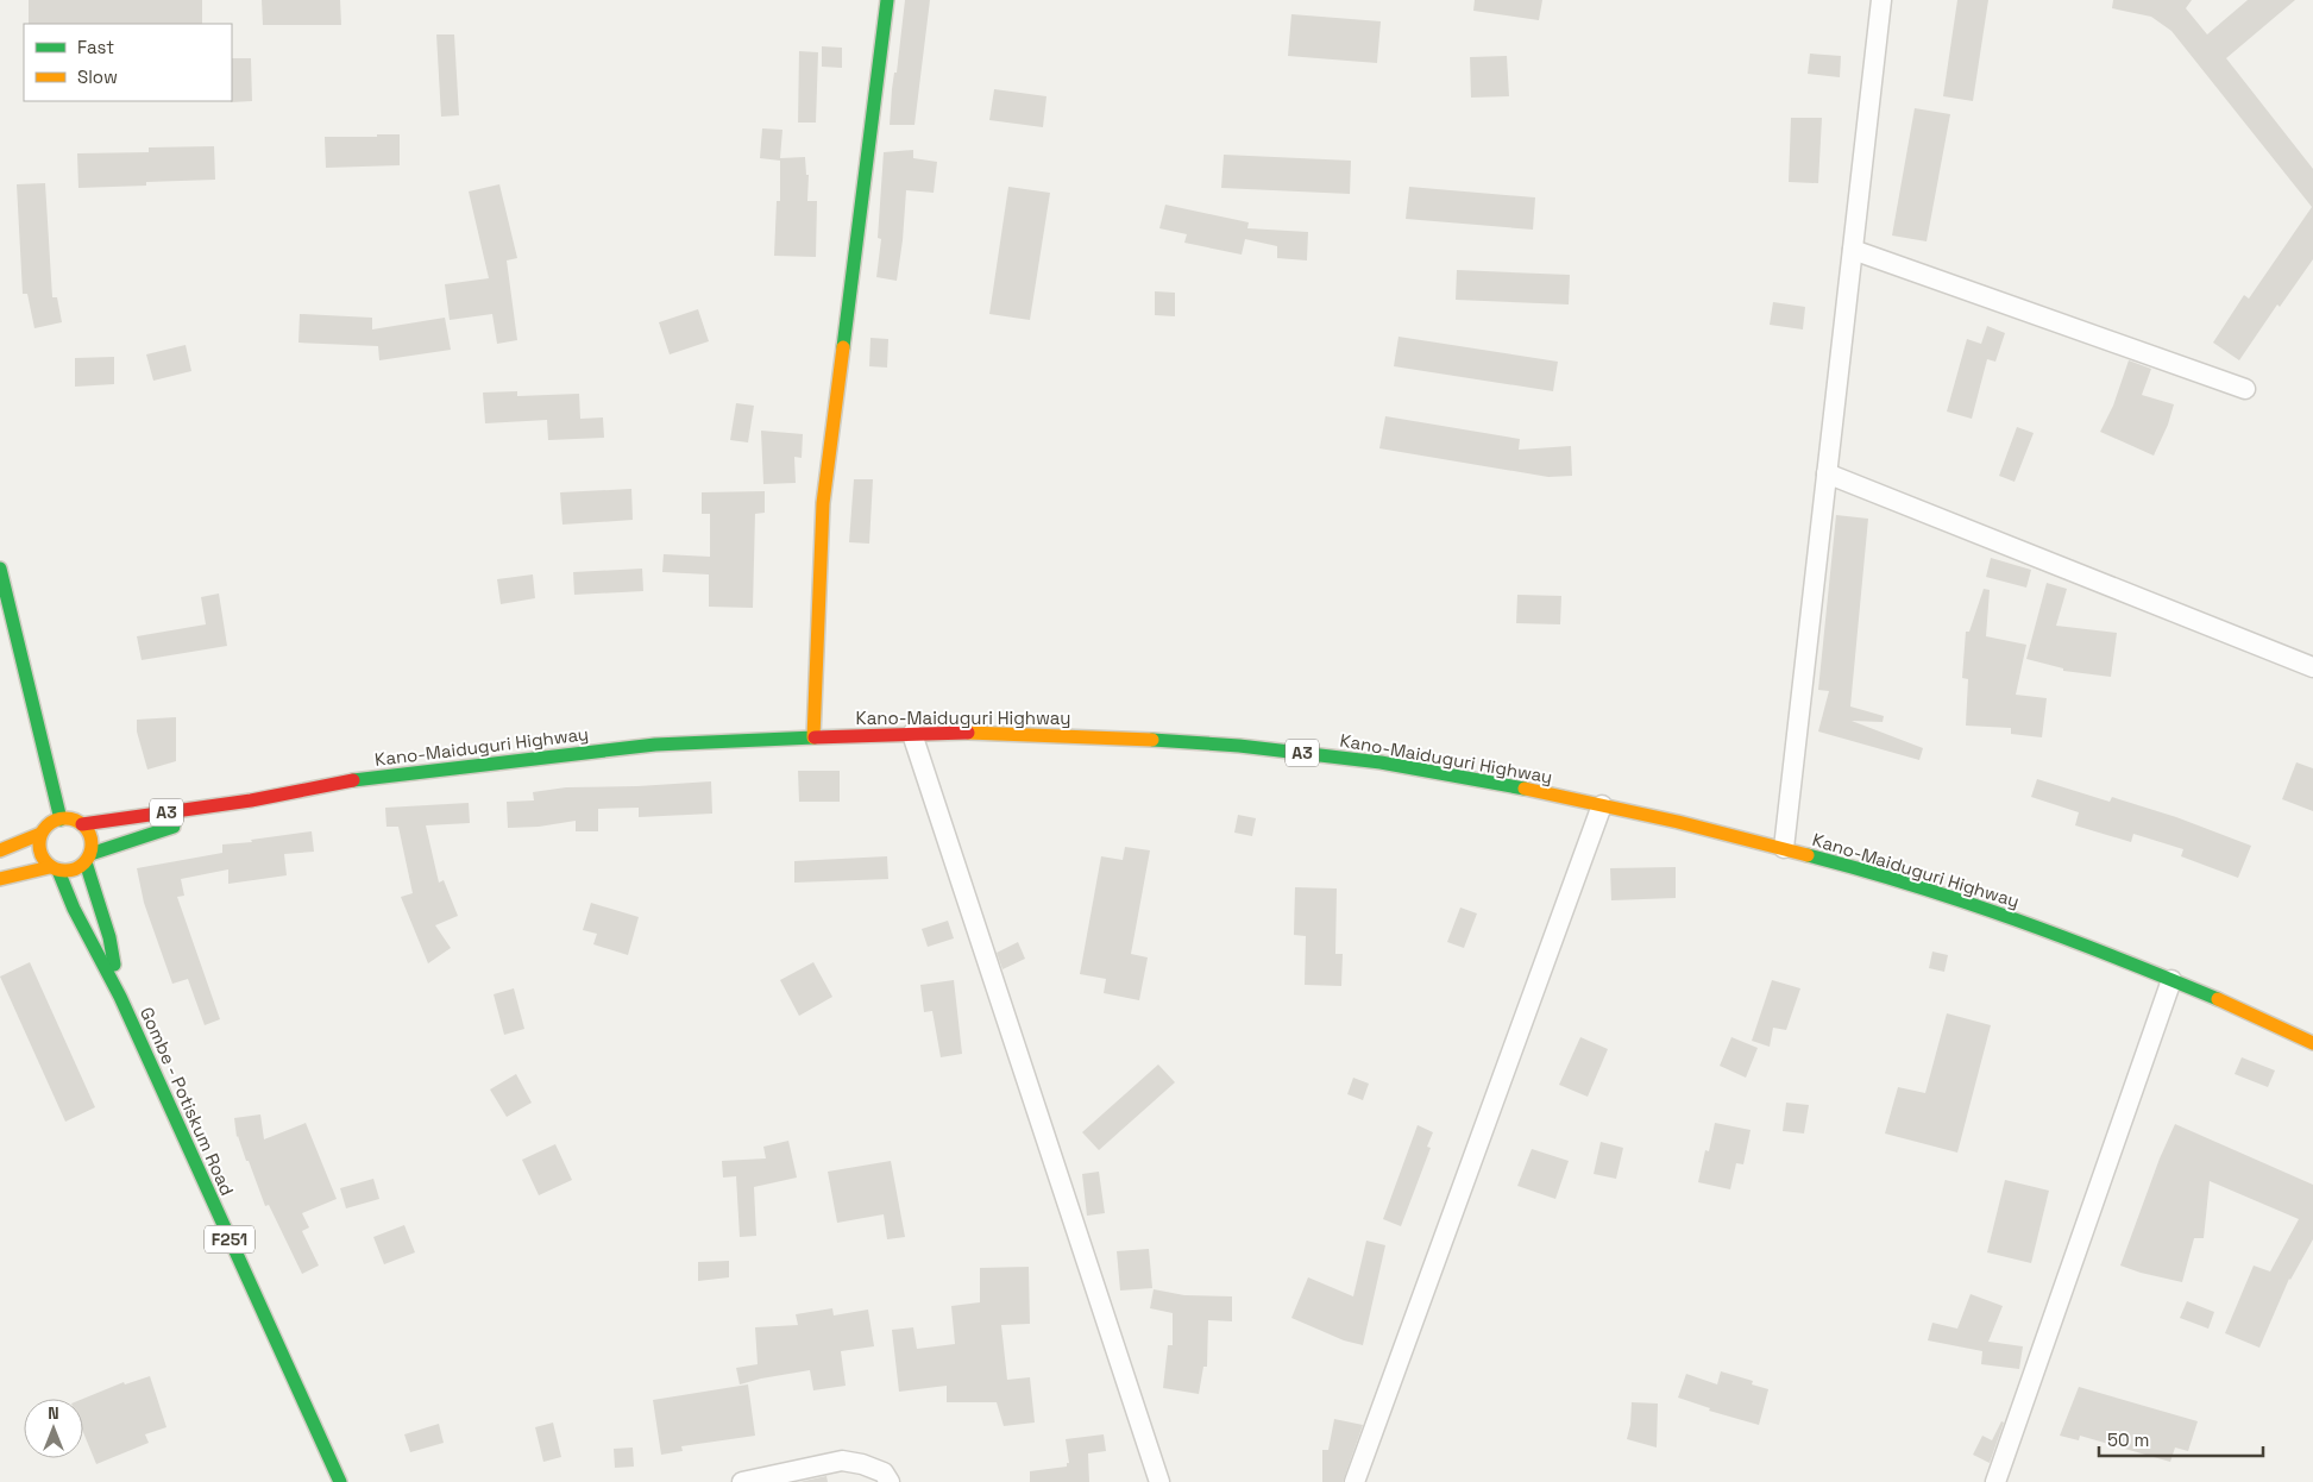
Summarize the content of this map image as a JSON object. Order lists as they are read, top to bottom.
{
  "streets": {
    "main road": [
      "Kano-Maiduguri Highway",
      "A3",
      "Gombe - Potiskum Road",
      "F251"
    ]
  },
  "crossings": [
    ["Kano-Maiduguri Highway", "A3"],
    ["Kano-Maiduguri Highway", "Gombe - Potiskum Road"],
    ["A3", "Gombe - Potiskum Road"]
  ],
  "legend": ["Fast", "Slow"],
  "scale_bar": "50 m",
  "north": "top"
}
